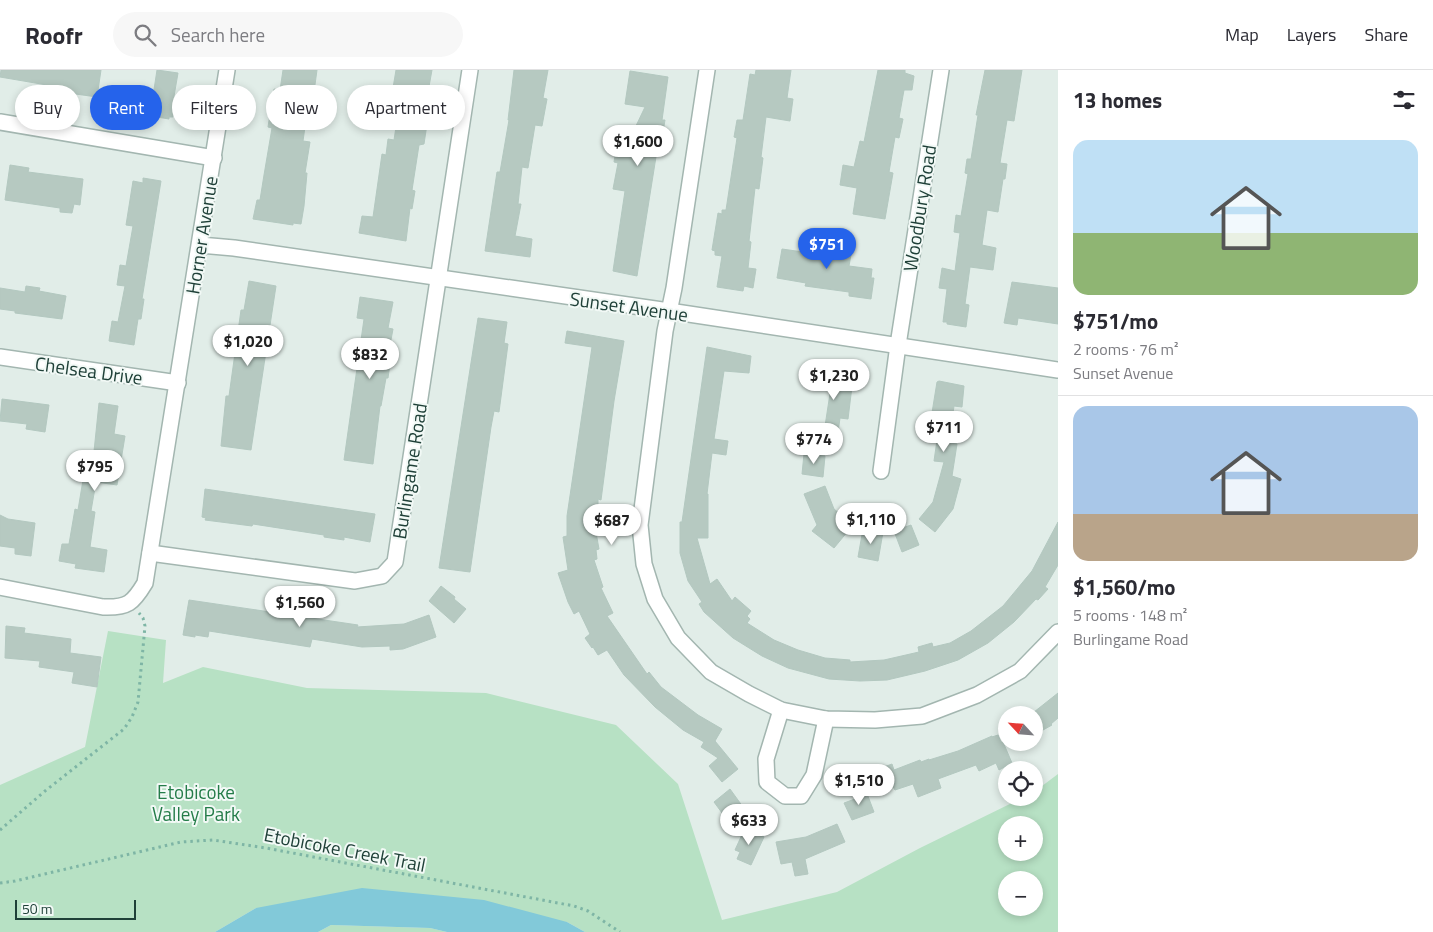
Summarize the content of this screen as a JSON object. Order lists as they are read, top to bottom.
{
  "streets": {
    "street": [
      "Woodbury Road",
      "Horner Avenue",
      "Sunset Avenue",
      "Chelsea Drive",
      "Burlingame Road"
    ],
    "path": ["Etobicoke Creek Trail"]
  },
  "crossings": [
    ["Woodbury Road", "Sunset Avenue"],
    ["Horner Avenue", "Sunset Avenue"],
    ["Horner Avenue", "Chelsea Drive"],
    ["Horner Avenue", "Burlingame Road"],
    ["Sunset Avenue", "Burlingame Road"]
  ],
  "parks": ["Etobicoke Valley Park"],
  "scale_bar": "50 m",
  "north": "top left",
  "page": {
    "header": "Roofr",
    "search": "Search here",
    "nav": ["Map", "Layers", "Share"],
    "heading": "13 homes",
    "chip": [
      "Buy",
      "Rent",
      "Filters",
      "New",
      "Apartment"
    ],
    "price": [
      "$1,600",
      "$751",
      "$1,020",
      "$832",
      "$1,230",
      "$711",
      "$774",
      "$795",
      "$1,110",
      "$687",
      "$1,560",
      "$1,510",
      "$633"
    ],
    "list": [
      {
        "name": "$751/mo",
        "note": "2 rooms · 76 m² · Sunset Avenue"
      },
      {
        "name": "$1,560/mo",
        "note": "5 rooms · 148 m² · Burlingame Road"
      }
    ],
    "map_buttons": ["+", "−"],
    "scale": "50 m"
  }
}
